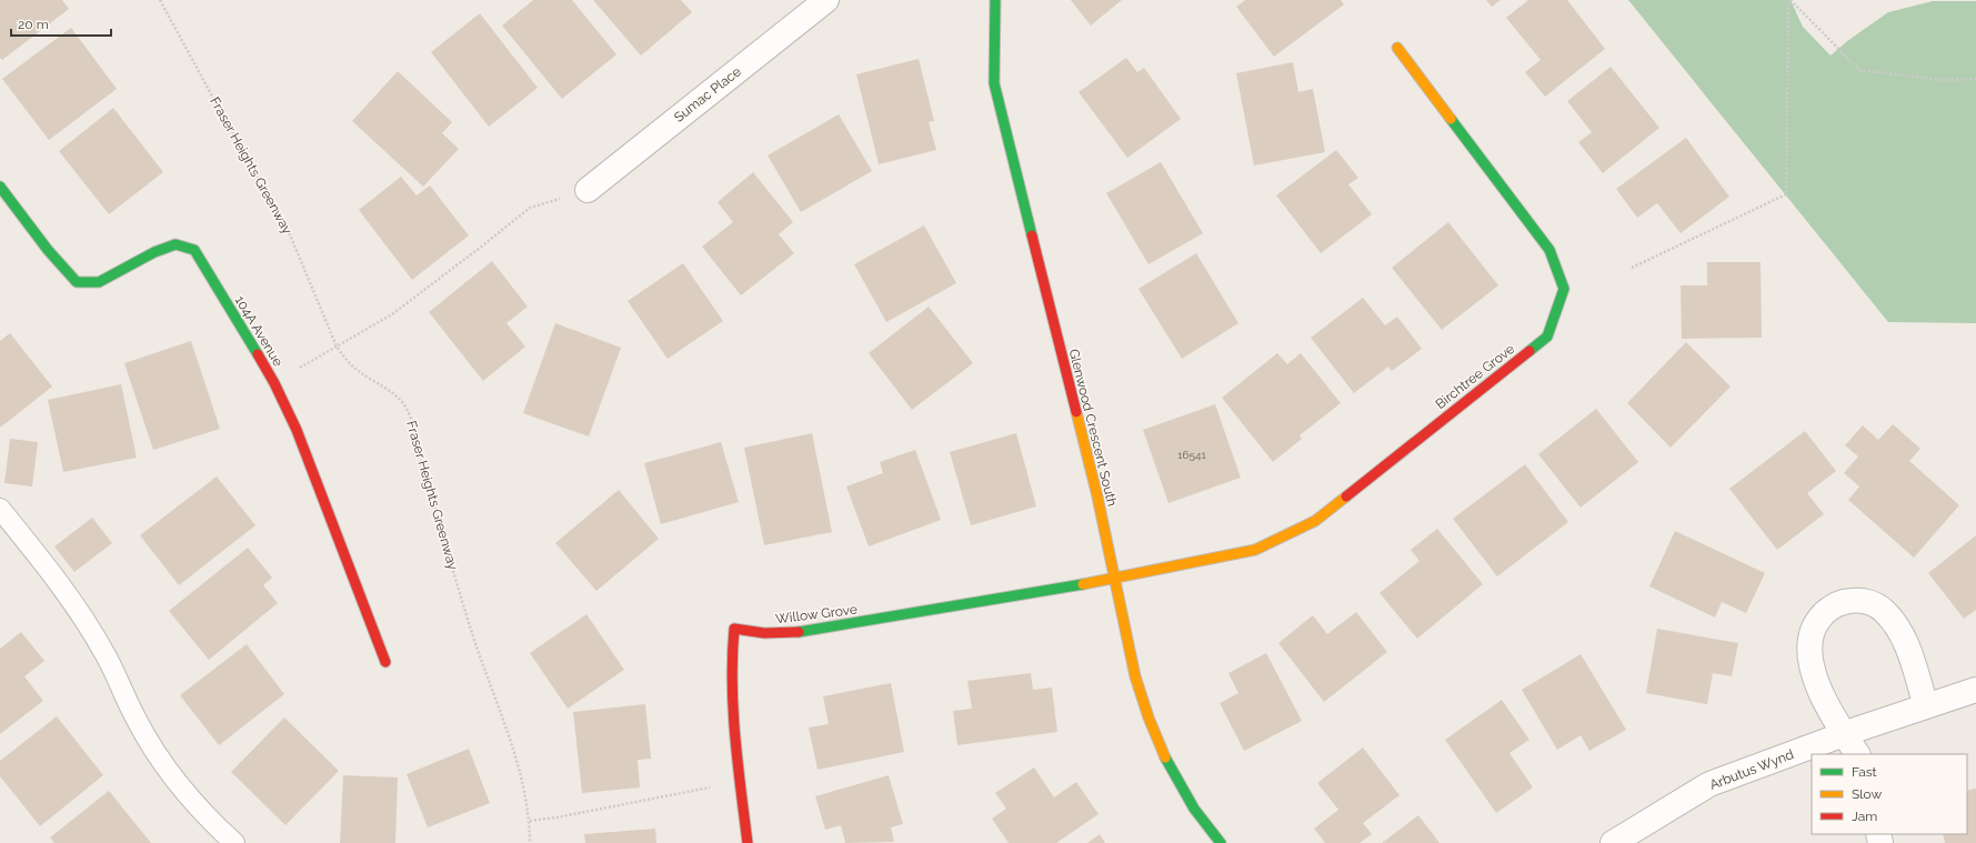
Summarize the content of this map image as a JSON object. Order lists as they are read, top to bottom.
{
  "streets": {
    "street": [
      "Sumac Place",
      "104A Avenue",
      "Birchtree Grove",
      "Glenwood Crescent South",
      "Willow Grove",
      "Arbutus Wynd"
    ],
    "path": ["Fraser Heights Greenway"]
  },
  "crossings": [
    ["Birchtree Grove", "Glenwood Crescent South"],
    ["Birchtree Grove", "Willow Grove"],
    ["Glenwood Crescent South", "Willow Grove"]
  ],
  "house_numbers": ["16541"],
  "legend": ["Fast", "Slow", "Jam"],
  "scale_bar": "20 m"
}
